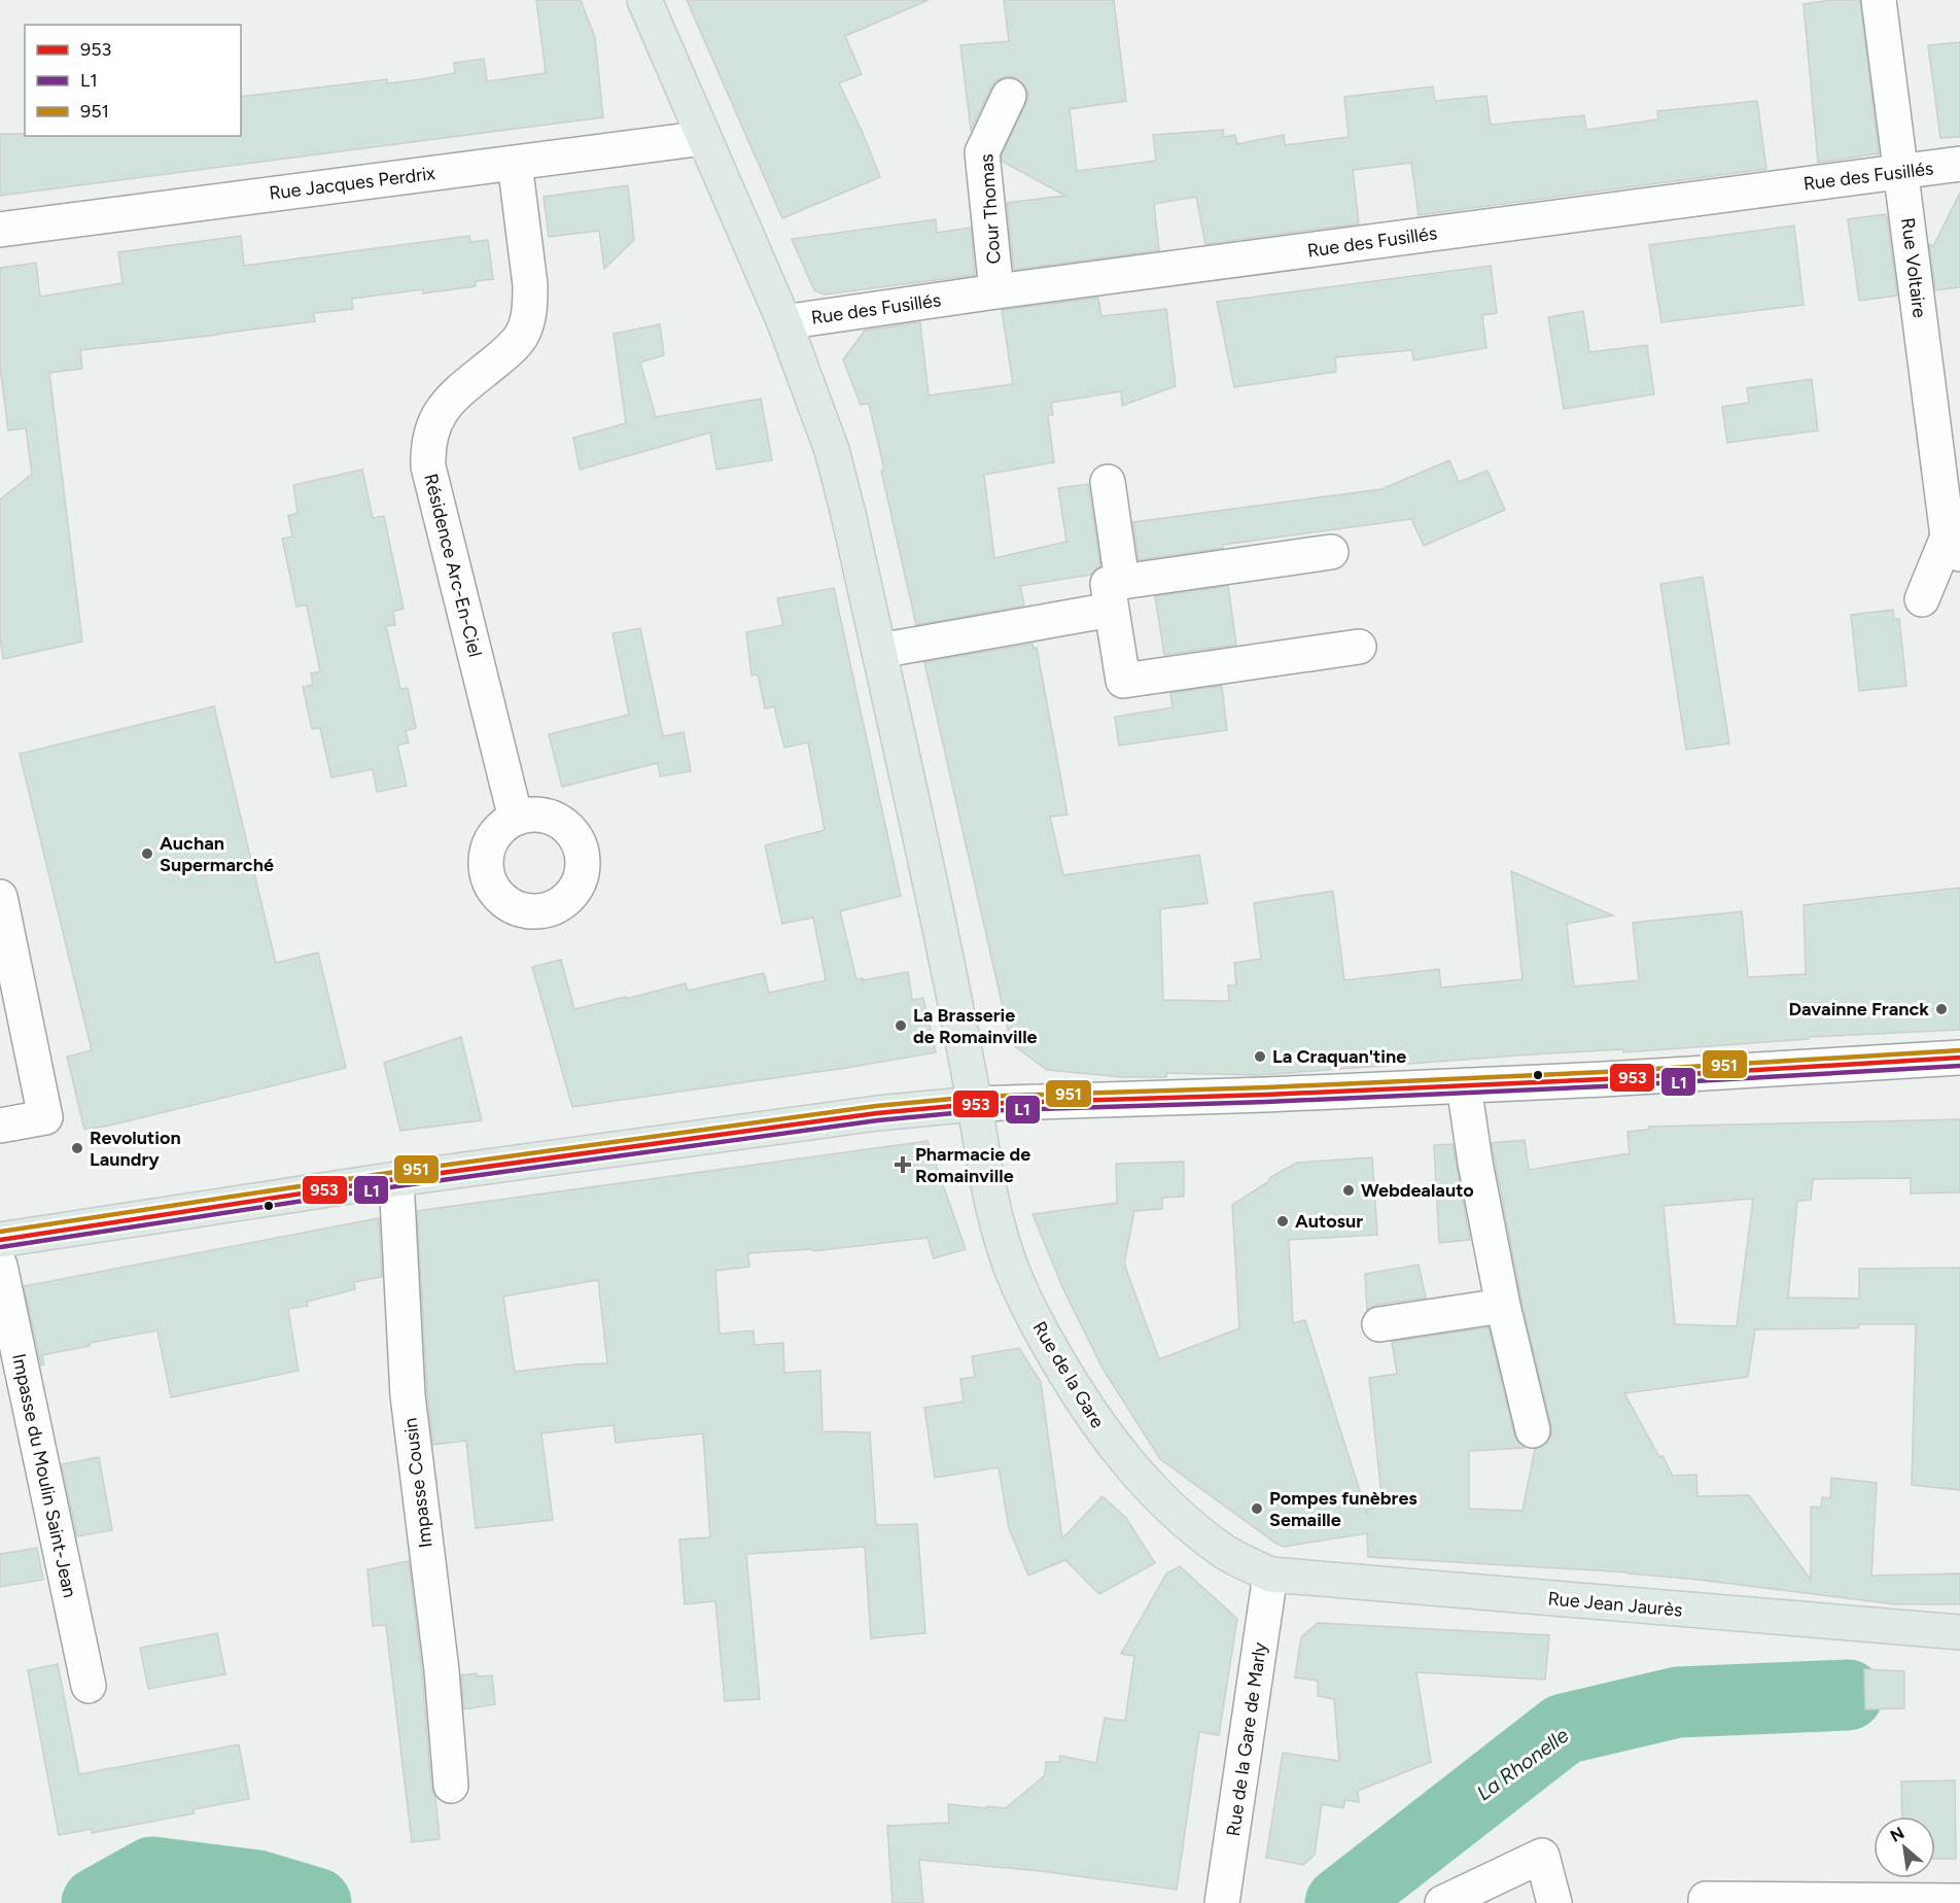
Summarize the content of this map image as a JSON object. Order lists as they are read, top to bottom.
{
  "streets": {
    "main road": ["Rue de la Gare", "Rue Jean Jaurès"],
    "street": [
      "Rue des Fusillés",
      "Rue Jacques Perdrix",
      "Cour Thomas",
      "Rue Voltaire",
      "Résidence Arc-En-Ciel",
      "Impasse du Moulin Saint-Jean",
      "Impasse Cousin",
      "Rue de la Gare de Marly"
    ]
  },
  "crossings": [
    ["Rue des Fusillés", "Cour Thomas"],
    ["Rue des Fusillés", "Rue Voltaire"],
    ["Rue des Fusillés", "Rue de la Gare"],
    ["Rue Jacques Perdrix", "Résidence Arc-En-Ciel"],
    ["Rue Jacques Perdrix", "Rue de la Gare"],
    ["Rue de la Gare", "Rue Jean Jaurès"],
    ["Rue de la Gare", "Rue de la Gare de Marly"],
    ["Rue Jean Jaurès", "Rue de la Gare de Marly"]
  ],
  "water": ["La Rhonelle"],
  "places": {
    "other": [
      "Auchan Supermarché",
      "Davainne Franck",
      "La Brasserie de Romainville",
      "La Craquan'tine",
      "Revolution Laundry",
      "Webdealauto",
      "Autosur",
      "Pompes funèbres Semaille"
    ],
    "health": ["Pharmacie de Romainville"]
  },
  "lines": ["transit line 951", "transit line 953", "transit line L1"],
  "legend": ["953", "L1", "951"],
  "north": "top left"
}
